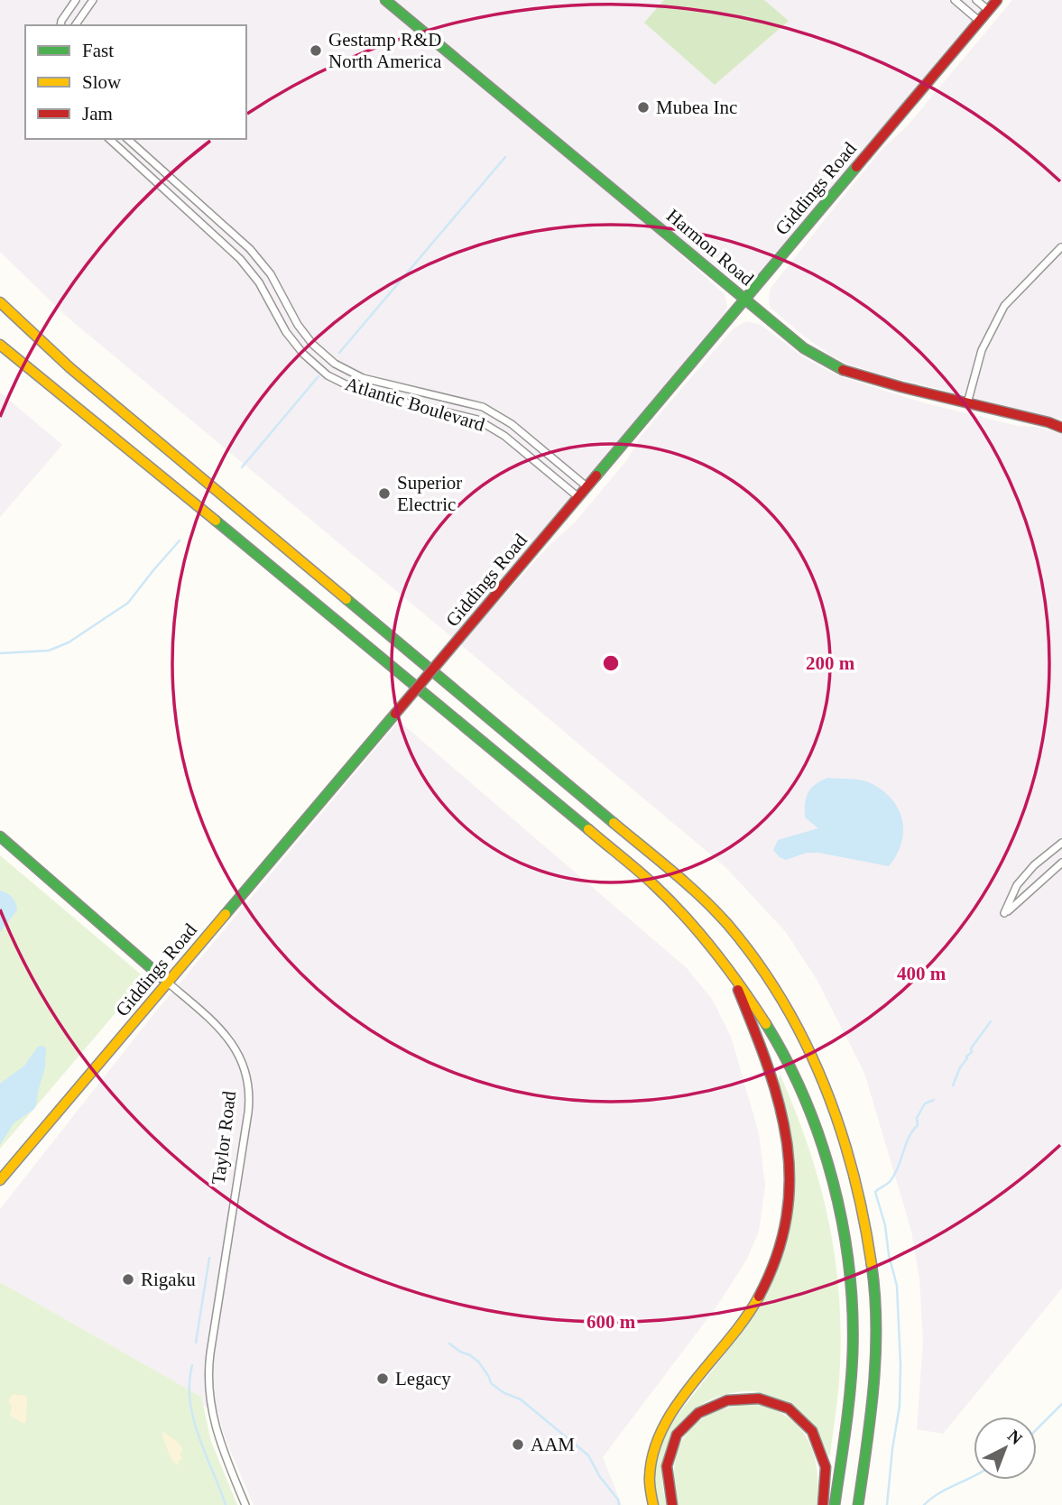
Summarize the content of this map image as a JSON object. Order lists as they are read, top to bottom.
{
  "streets": {
    "main road": ["Giddings Road", "Harmon Road", "Taylor Road"],
    "street": ["Atlantic Boulevard"]
  },
  "crossings": [
    ["Giddings Road", "Harmon Road"],
    ["Giddings Road", "Atlantic Boulevard"],
    ["Giddings Road", "Taylor Road"]
  ],
  "places": [
    "Gestamp R&D North America",
    "Mubea Inc",
    "Superior Electric",
    "Rigaku",
    "Legacy",
    "AAM"
  ],
  "legend": ["Fast", "Slow", "Jam"],
  "north": "top right",
  "rings": ["200 m", "400 m", "600 m"]
}
